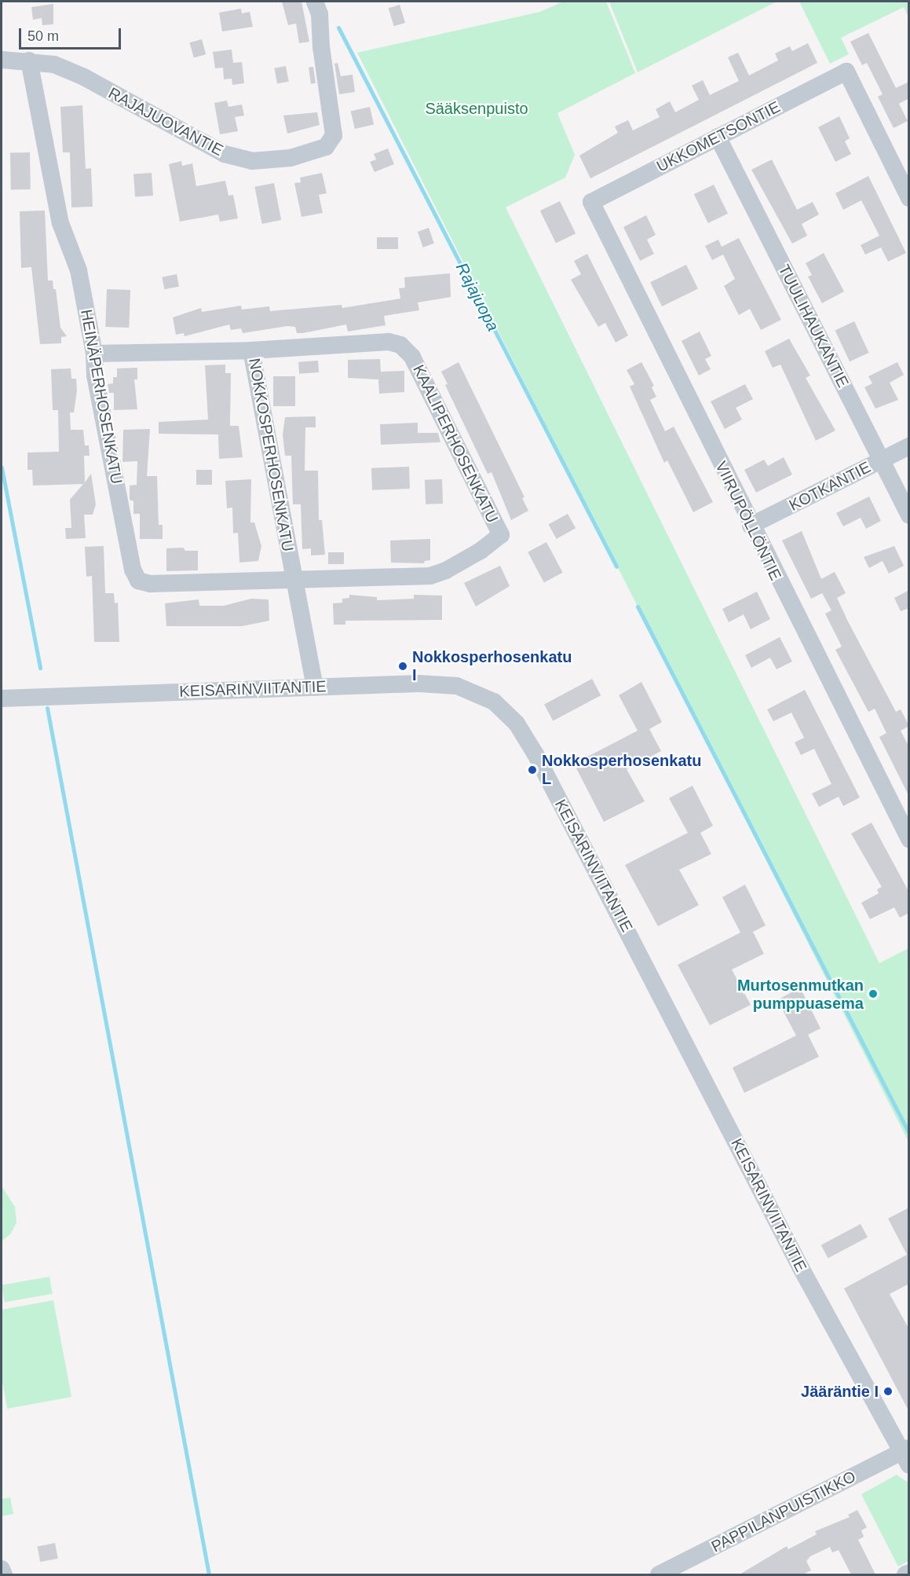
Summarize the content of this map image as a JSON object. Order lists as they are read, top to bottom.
{
  "streets": {
    "street": [
      "RAJAJUOVANTIE",
      "UKKOMETSONTIE",
      "TUULIHAUKANTIE",
      "HEINÄPERHOSENKATU",
      "KAALIPERHOSENKATU",
      "NOKKOSPERHOSENKATU",
      "KOTKANTIE",
      "VIIRUPÖLLÖNTIE",
      "KEISARINVIITANTIE",
      "PAPPILANPUISTIKKO"
    ]
  },
  "crossings": [
    ["RAJAJUOVANTIE", "HEINÄPERHOSENKATU"],
    ["UKKOMETSONTIE", "TUULIHAUKANTIE"],
    ["UKKOMETSONTIE", "VIIRUPÖLLÖNTIE"],
    ["TUULIHAUKANTIE", "KOTKANTIE"],
    ["HEINÄPERHOSENKATU", "KAALIPERHOSENKATU"],
    ["HEINÄPERHOSENKATU", "NOKKOSPERHOSENKATU"],
    ["KAALIPERHOSENKATU", "NOKKOSPERHOSENKATU"],
    ["NOKKOSPERHOSENKATU", "KEISARINVIITANTIE"],
    ["KOTKANTIE", "VIIRUPÖLLÖNTIE"],
    ["KEISARINVIITANTIE", "PAPPILANPUISTIKKO"]
  ],
  "water": ["Rajajuopa"],
  "parks": ["Sääksenpuisto"],
  "places": [
    "Nokkosperhosenkatu I",
    "Nokkosperhosenkatu L",
    "Murtosenmutkan pumppuasema",
    "Jääräntie I"
  ],
  "scale_bar": "50 m"
}
